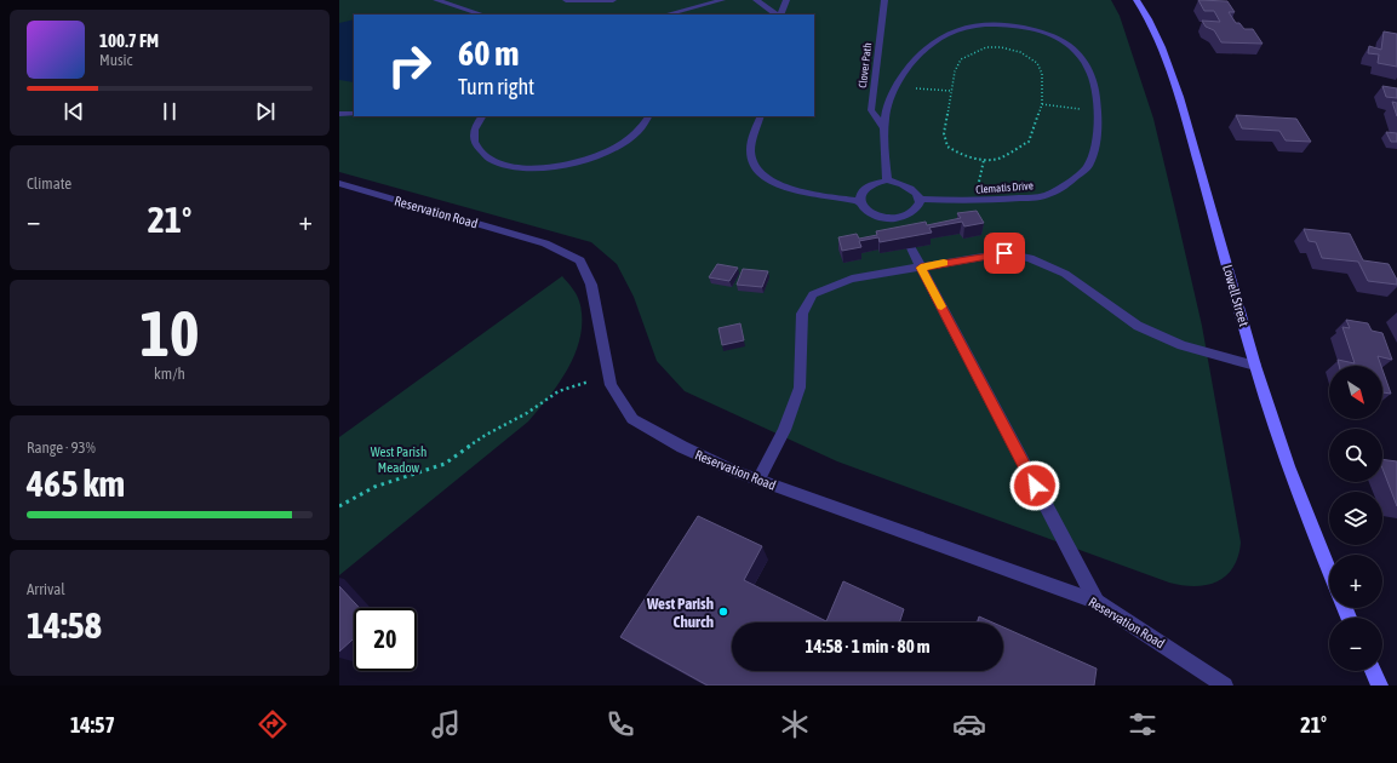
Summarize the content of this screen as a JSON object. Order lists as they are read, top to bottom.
{
  "streets": {
    "main road": ["Lowell Street"],
    "street": ["Clover Path", "Clematis Drive", "Reservation Road"]
  },
  "crossings": [
    ["Clover Path", "Clematis Drive"]
  ],
  "parks": ["West Parish Meadow"],
  "places": ["West Parish Church"],
  "north": "bottom right",
  "page": {
    "turn": ["60 m", "Turn right"],
    "song": ["100.7 FM", "Music"],
    "tile": [
      "Climate",
      ["10", "km/h"],
      ["Range · 93%", "465 km"],
      ["Arrival", "14:58"]
    ],
    "heat": ["−", "21°", "+"],
    "map_buttons": ["+", "−"],
    "limit": "20",
    "trip": "14:58 · 1 min · 80 m",
    "tabs": ["14:57", "21°"]
  }
}
